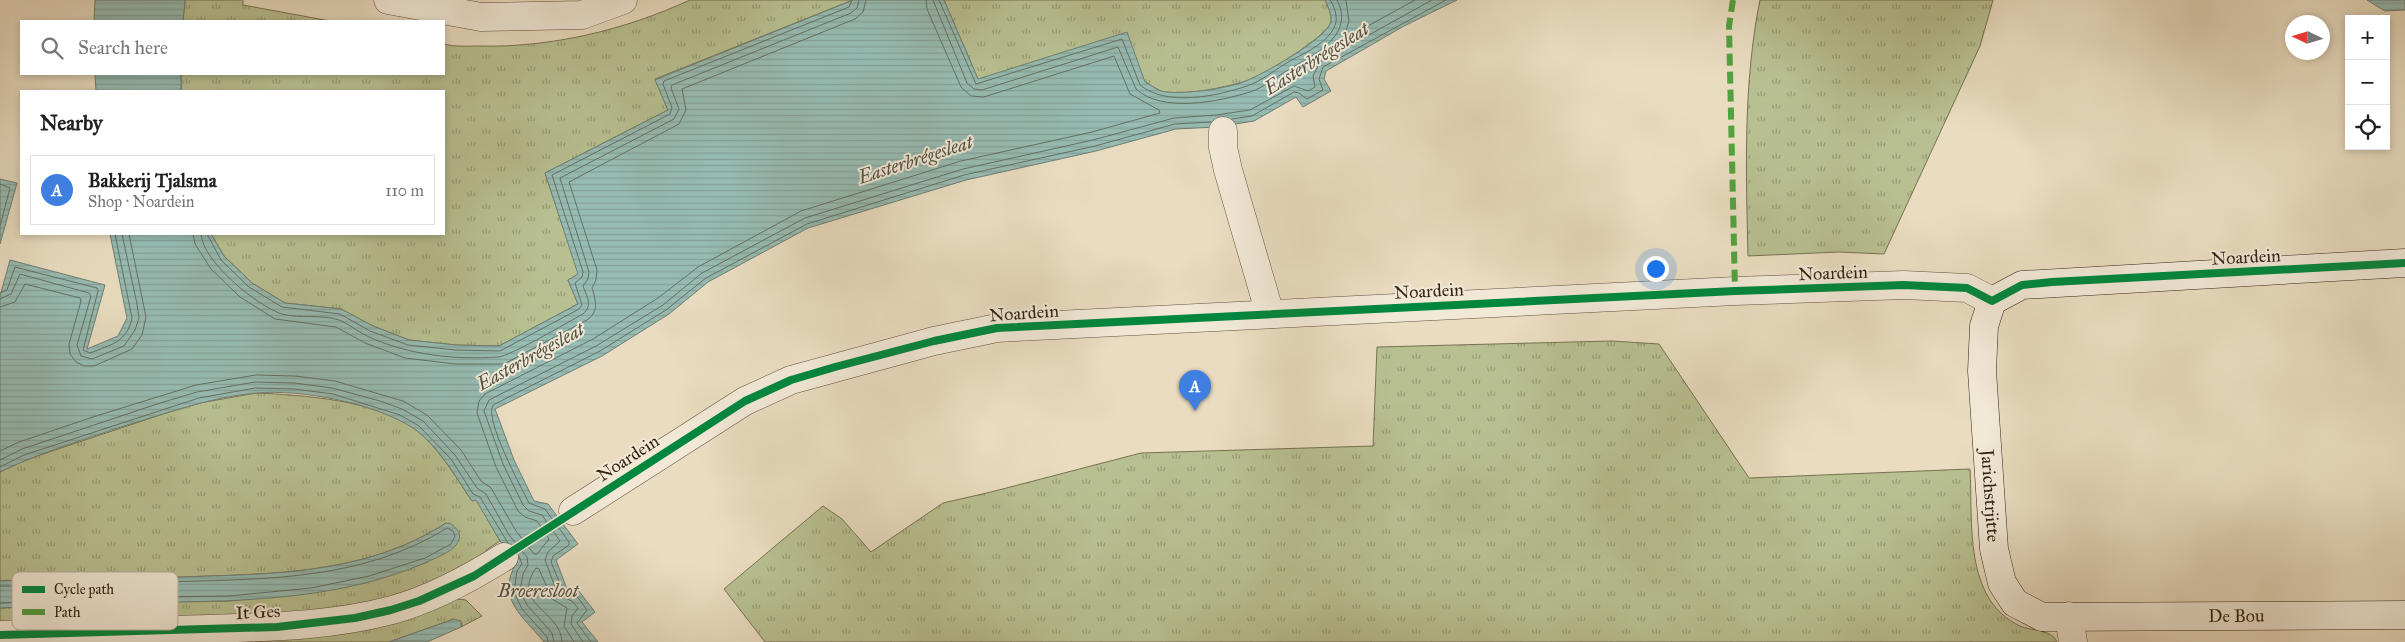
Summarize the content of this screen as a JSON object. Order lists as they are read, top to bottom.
{
  "streets": {
    "street": [
      "Noardein",
      "Jarichstrjitte",
      "It Ges",
      "De Bou"
    ]
  },
  "crossings": [
    ["Noardein", "Jarichstrjitte"],
    ["Jarichstrjitte", "De Bou"]
  ],
  "water": ["Easterbrégesleat", "Broeresloot"],
  "legend": ["Cycle path", "Path"],
  "north": "left",
  "page": {
    "map_buttons": ["+", "−"],
    "search": "Search here",
    "heading": "Nearby",
    "list": [
      {
        "mark": "A",
        "name": "Bakkerij Tjalsma",
        "note": "Shop · Noardein",
        "value": "110 m"
      }
    ],
    "pins": "A"
  }
}
